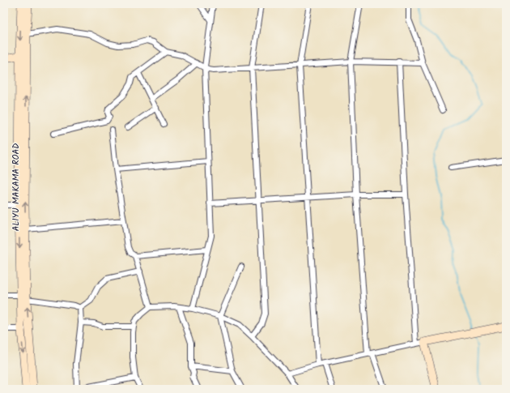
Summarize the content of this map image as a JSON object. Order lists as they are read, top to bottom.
{
  "streets": {
    "street": ["ALIYU MAKAMA ROAD"]
  }
}
